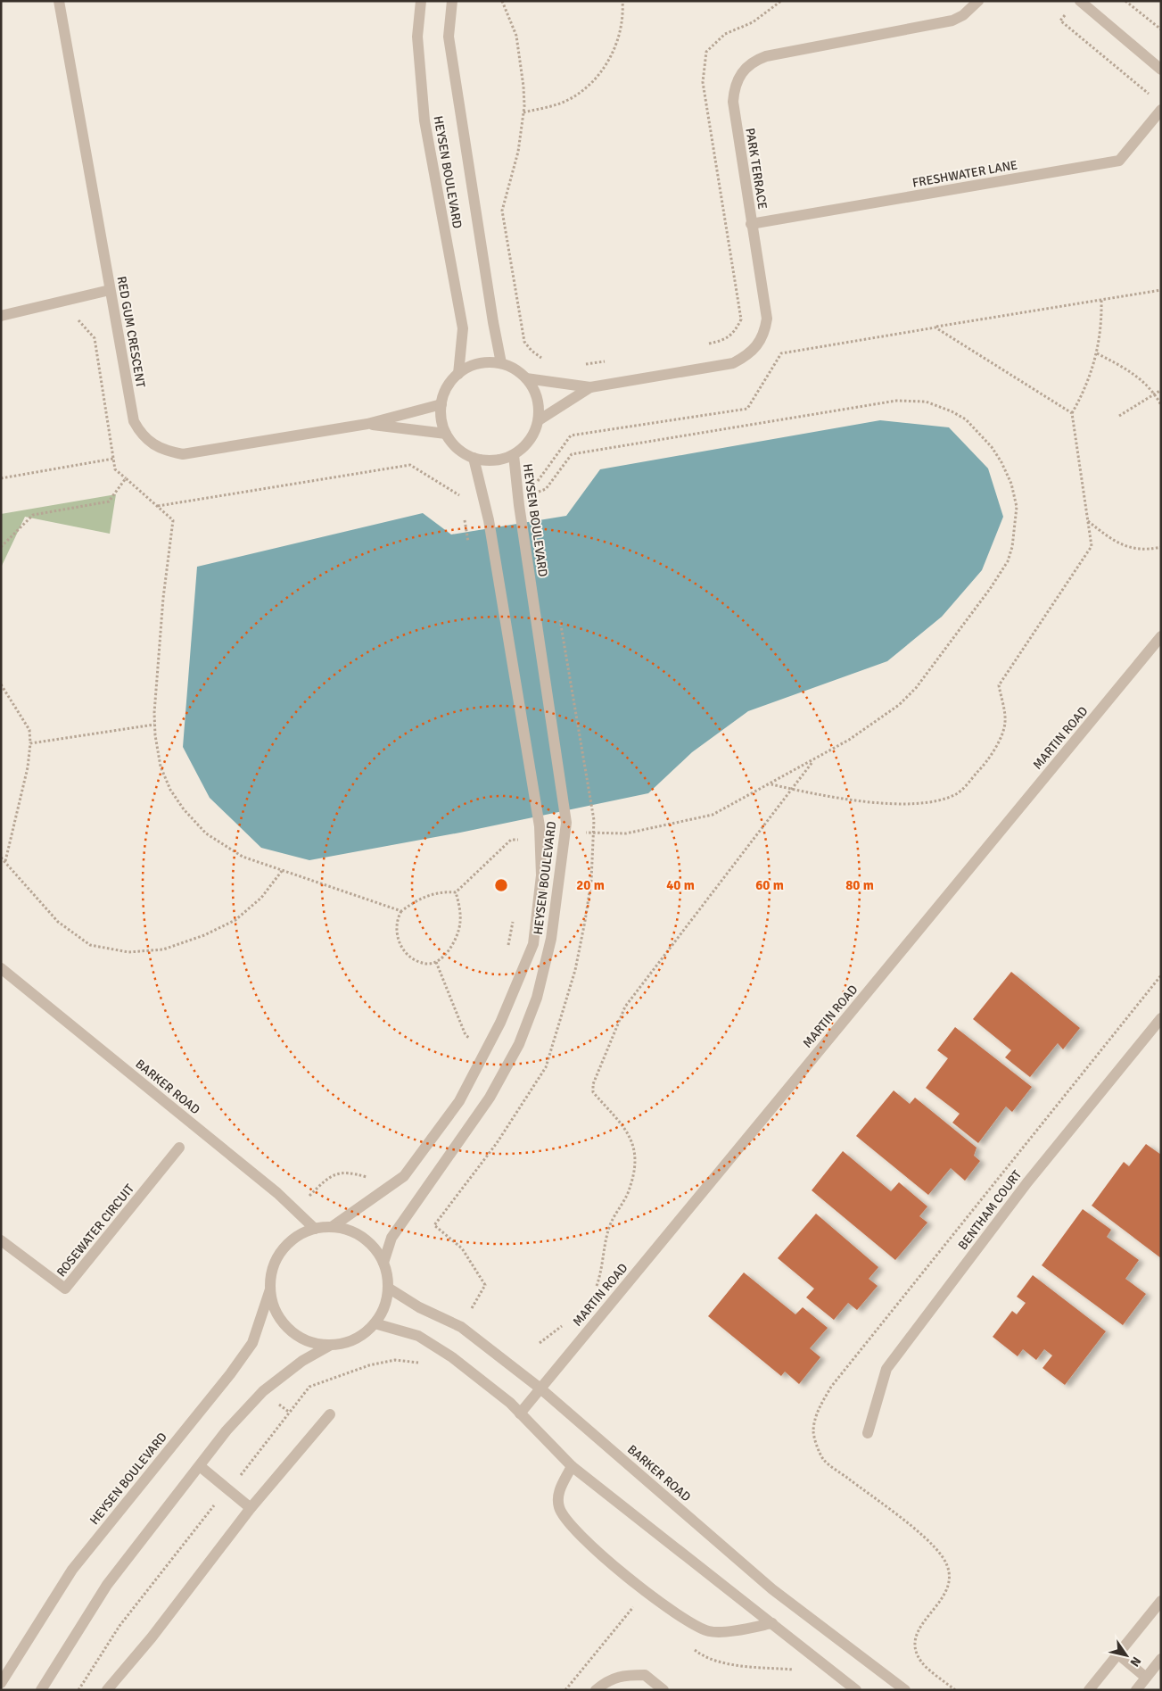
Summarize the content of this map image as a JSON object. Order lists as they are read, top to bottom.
{
  "streets": {
    "street": [
      "PARK TERRACE",
      "HEYSEN BOULEVARD",
      "FRESHWATER LANE",
      "RED GUM CRESCENT",
      "MARTIN ROAD",
      "BARKER ROAD",
      "BENTHAM COURT",
      "ROSEWATER CIRCUIT"
    ]
  },
  "crossings": [
    ["PARK TERRACE", "FRESHWATER LANE"],
    ["HEYSEN BOULEVARD", "RED GUM CRESCENT"],
    ["HEYSEN BOULEVARD", "BARKER ROAD"],
    ["MARTIN ROAD", "BARKER ROAD"]
  ],
  "north": "bottom right",
  "rings": [
    "20 m",
    "40 m",
    "60 m",
    "80 m"
  ]
}
